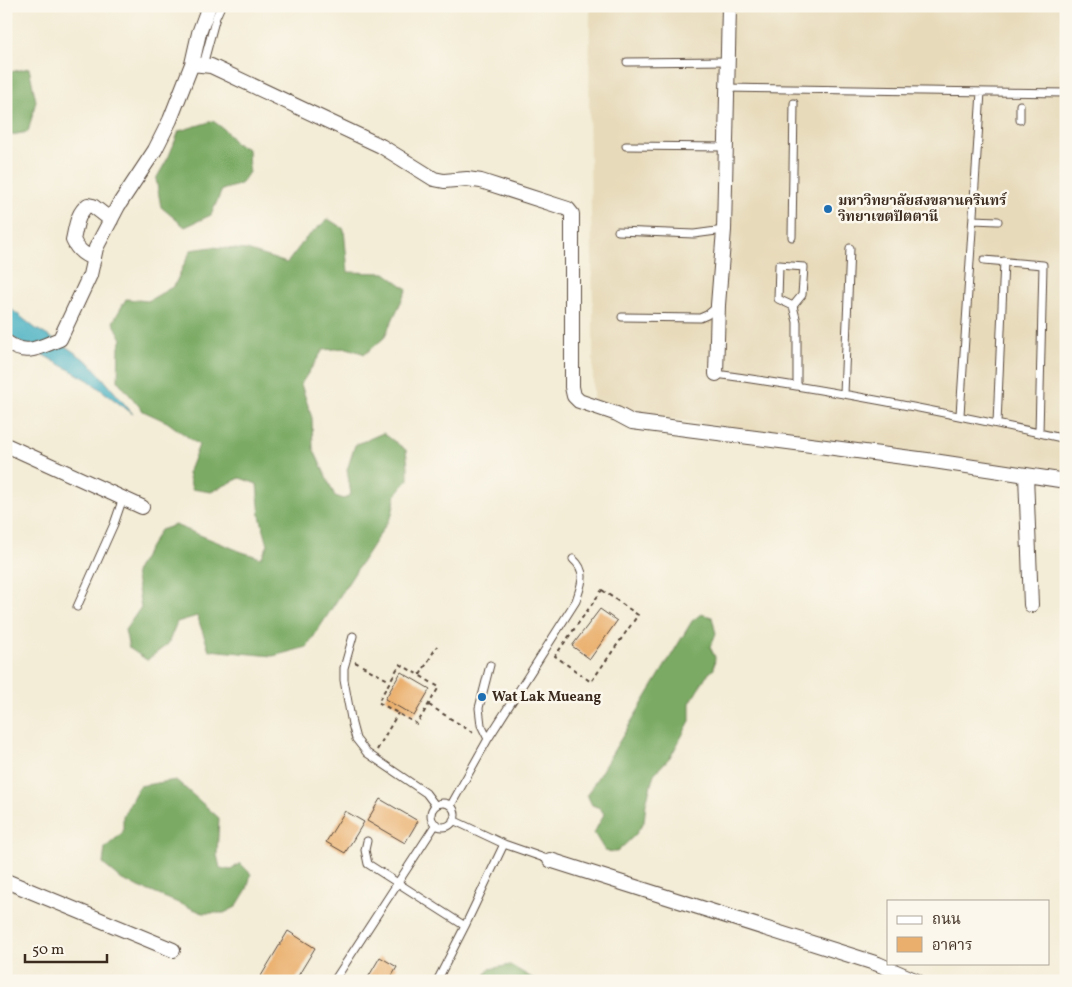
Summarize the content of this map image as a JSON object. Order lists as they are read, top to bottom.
{
  "places": ["มหาวิทยาลัยสงขลานครินทร์ วิทยาเขตปัตตานี", "Wat Lak Mueang"],
  "legend": ["ถนน", "อาคาร"],
  "scale_bar": "50 m"
}
